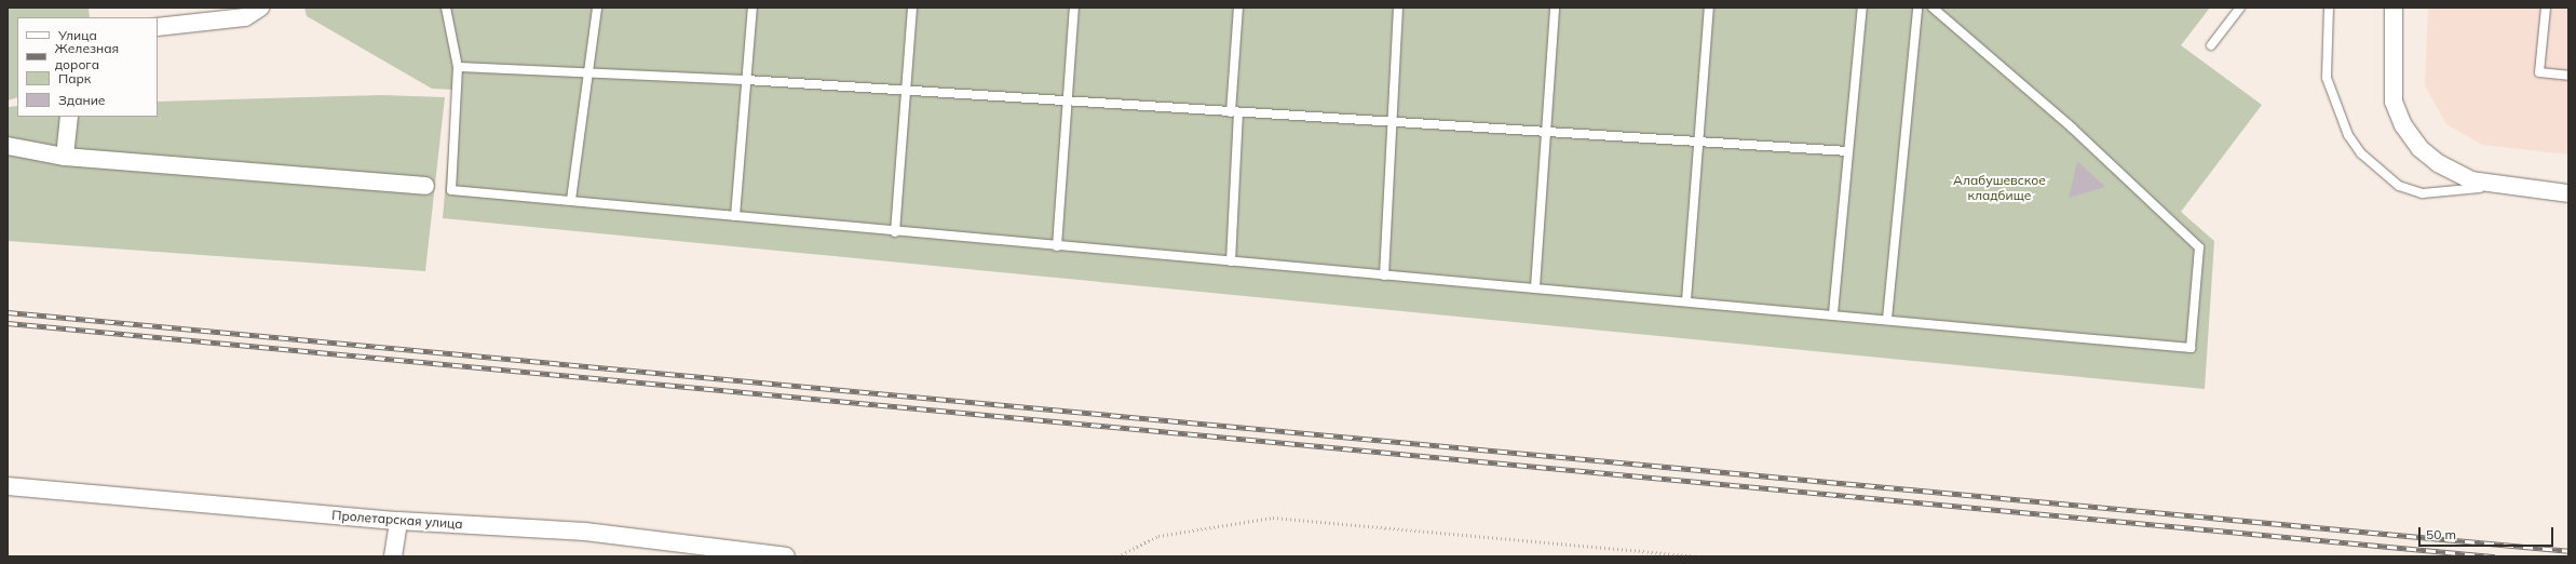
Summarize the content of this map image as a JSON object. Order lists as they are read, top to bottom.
{
  "streets": {
    "street": ["Пролетарская улица"]
  },
  "parks": ["Алабушевское кладбище"],
  "legend": [
    "Улица",
    "Железная дорога",
    "Парк",
    "Здание"
  ],
  "scale_bar": "50 m"
}
